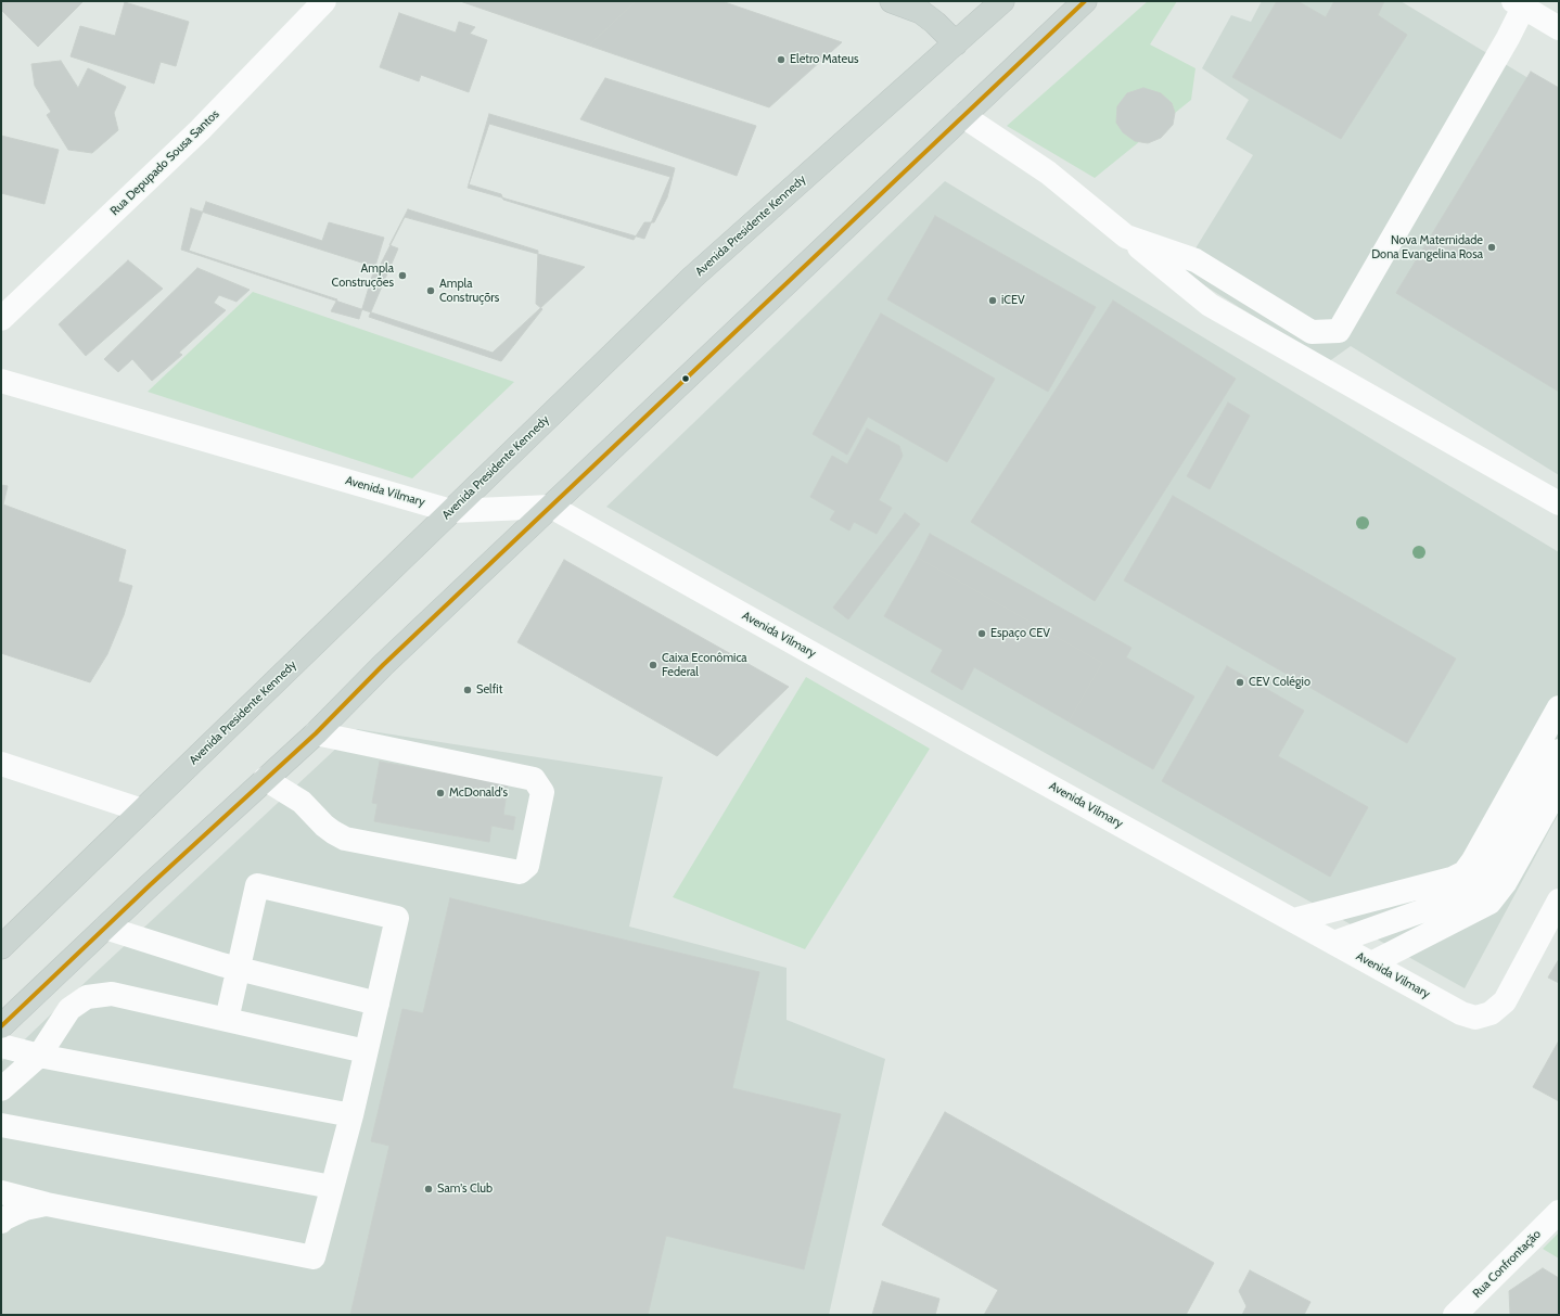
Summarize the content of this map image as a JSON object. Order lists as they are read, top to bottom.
{
  "streets": {
    "main road": ["Avenida Presidente Kennedy"],
    "street": ["Rua Depupado Sousa Santos", "Avenida Vilmary", "Rua Confrontação"]
  },
  "crossings": [
    ["Avenida Presidente Kennedy", "Avenida Vilmary"]
  ],
  "places": [
    "Eletro Mateus",
    "Nova Maternidade Dona Evangelina Rosa",
    "Ampla Construções",
    "Ampla Construçõrs",
    "iCEV",
    "Espaço CEV",
    "Caixa Econômica Federal",
    "CEV Colégio",
    "Selfit",
    "McDonald's",
    "Sam's Club"
  ]
}
